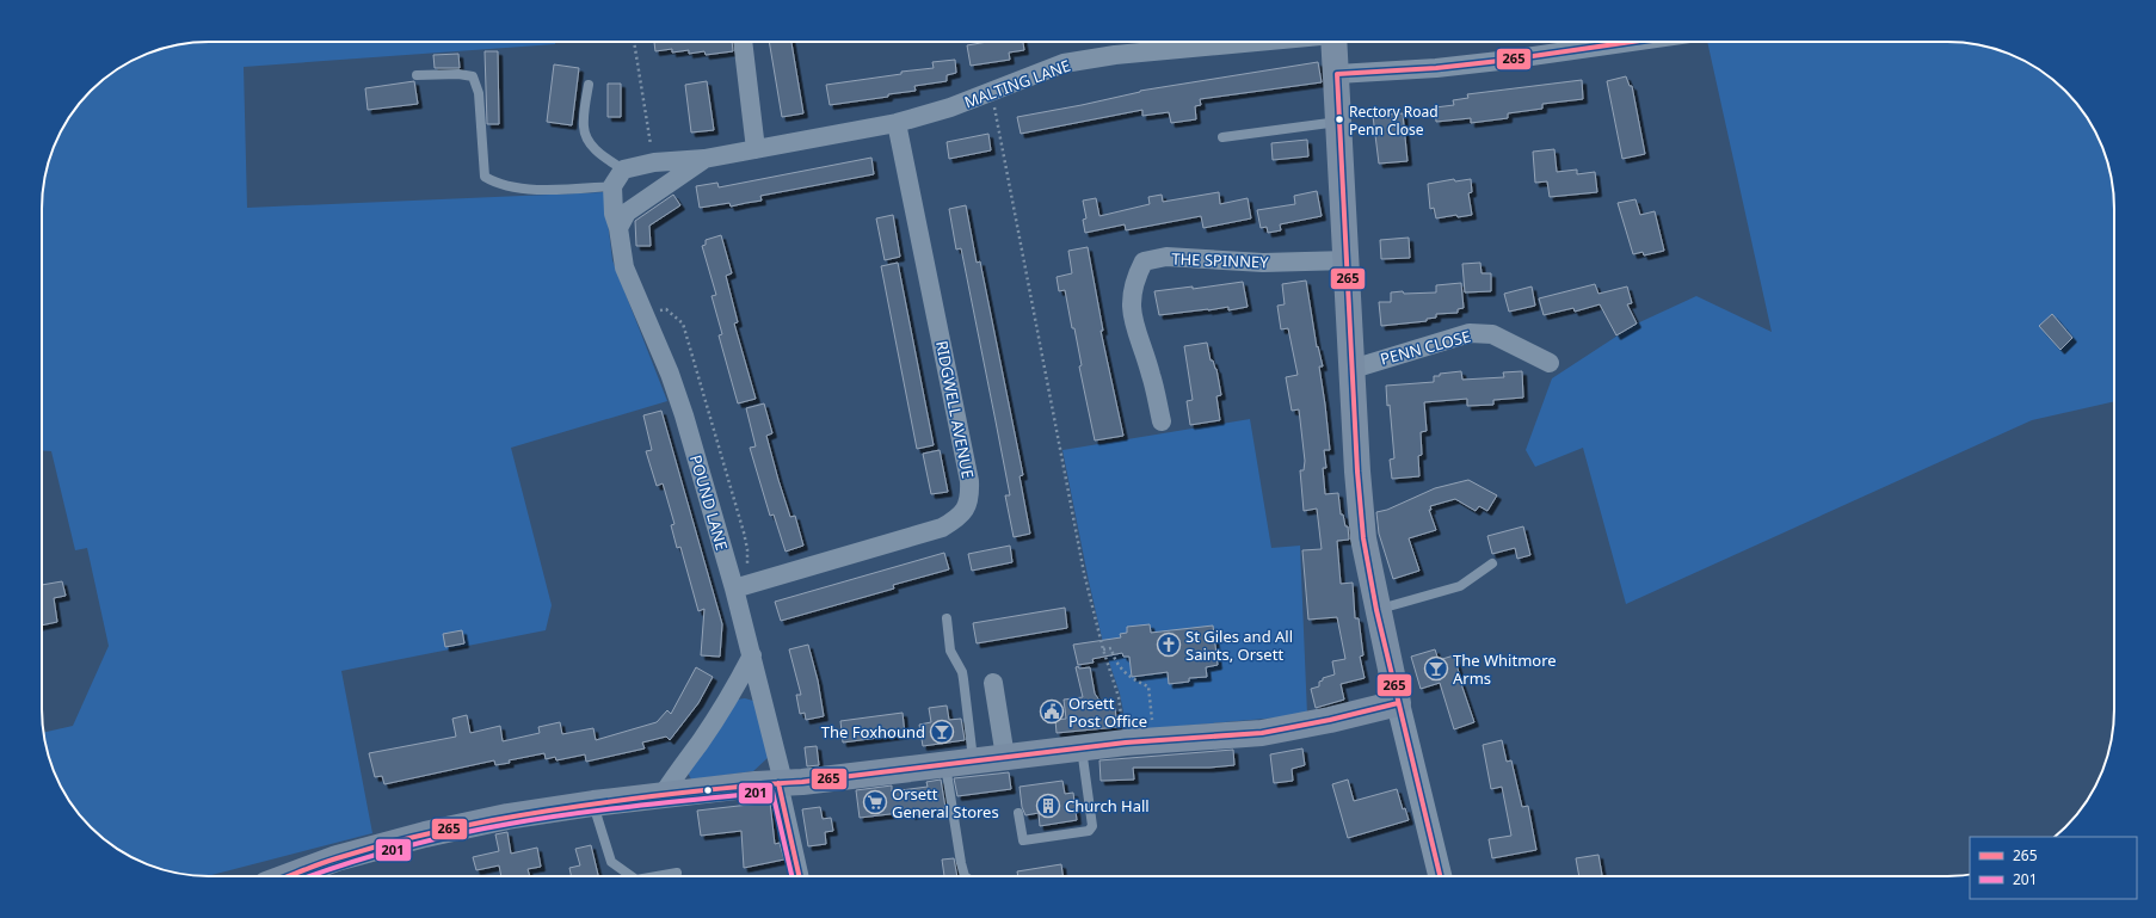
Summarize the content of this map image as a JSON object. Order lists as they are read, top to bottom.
{
  "streets": {
    "street": [
      "MALTING LANE",
      "THE SPINNEY",
      "PENN CLOSE",
      "RIDGWELL AVENUE",
      "POUND LANE"
    ]
  },
  "crossings": [
    ["MALTING LANE", "RIDGWELL AVENUE"],
    ["MALTING LANE", "POUND LANE"],
    ["RIDGWELL AVENUE", "POUND LANE"]
  ],
  "places": {
    "other": ["Rectory Road Penn Close"],
    "church": ["St Giles and All Saints, Orsett"],
    "bar": ["The Whitmore Arms", "The Foxhound"],
    "public building": ["Orsett Post Office"],
    "supermarket": ["Orsett General Stores"],
    "building": ["Church Hall"]
  },
  "lines": ["transit line 265", "transit line 201"],
  "legend": ["265", "201"]
}
